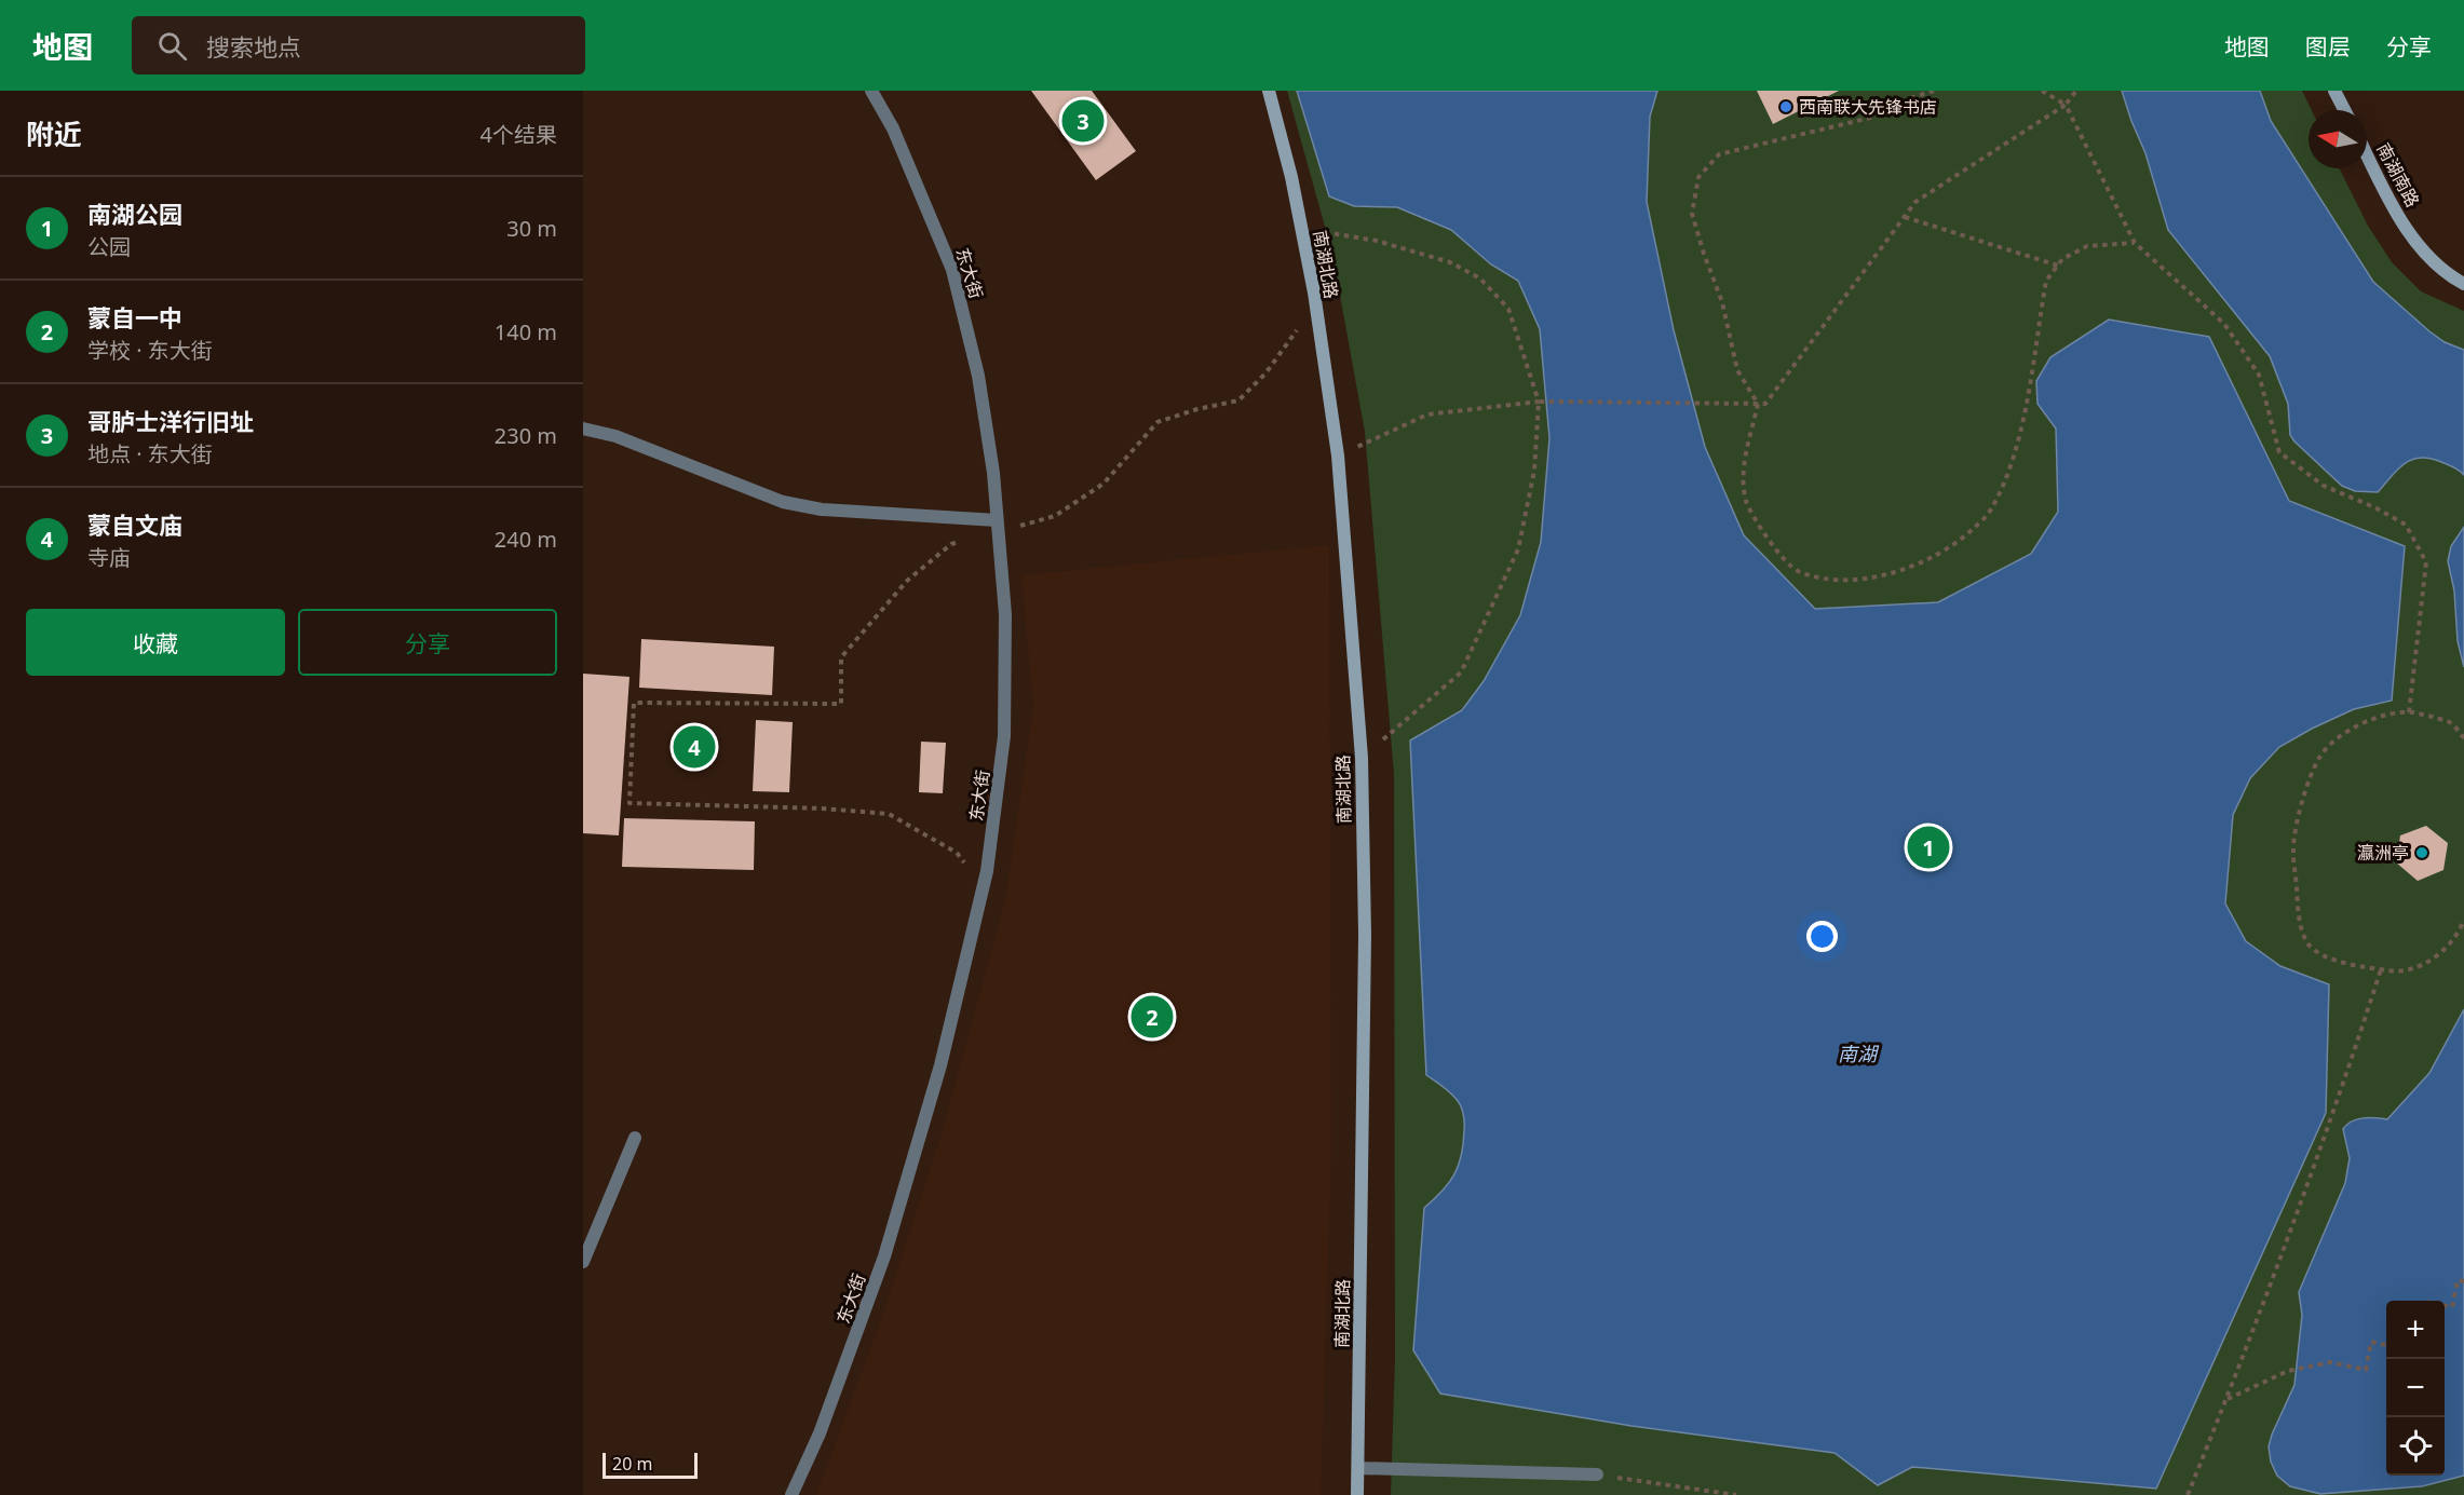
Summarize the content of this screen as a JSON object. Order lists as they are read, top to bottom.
{
  "streets": {
    "main road": ["南湖南路", "南湖北路"],
    "street": ["东大街"]
  },
  "water": ["南湖"],
  "places": ["西南联大先锋书店", "瀛洲亭"],
  "scale_bar": "20 m",
  "north": "left",
  "page": {
    "header": "地图",
    "search": "搜索地点",
    "nav": ["地图", "图层", "分享"],
    "heading": ["附近", "4个结果"],
    "pins": [
      "3",
      "4",
      "1",
      "2"
    ],
    "list": [
      {
        "mark": "1",
        "name": "南湖公园",
        "note": "公园",
        "value": "30 m"
      },
      {
        "mark": "2",
        "name": "蒙自一中",
        "note": "学校 · 东大街",
        "value": "140 m"
      },
      {
        "mark": "3",
        "name": "哥胪士洋行旧址",
        "note": "地点 · 东大街",
        "value": "230 m"
      },
      {
        "mark": "4",
        "name": "蒙自文庙",
        "note": "寺庙",
        "value": "240 m"
      }
    ],
    "buttons": ["收藏", "分享"],
    "map_buttons": ["+", "−"],
    "scale": "20 m"
  }
}
